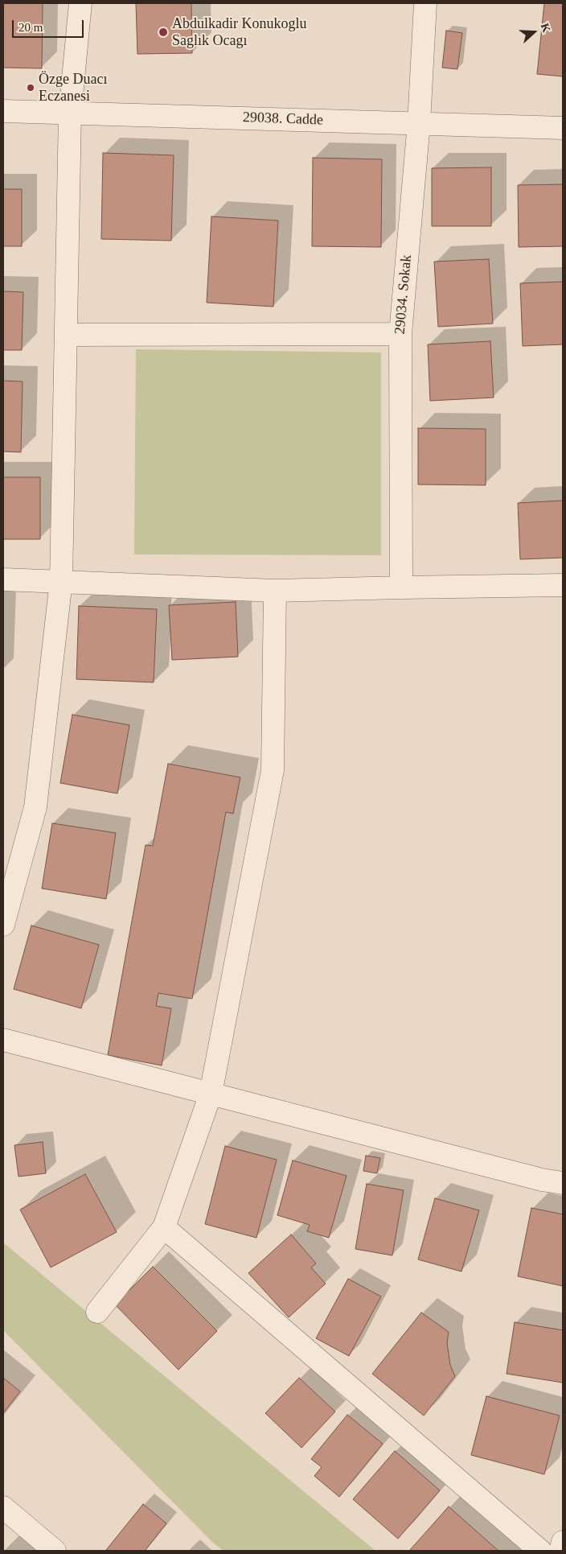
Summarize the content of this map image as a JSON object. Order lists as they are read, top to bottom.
{
  "streets": {
    "street": ["29038. Cadde", "29034. Sokak"]
  },
  "crossings": [
    ["29038. Cadde", "29034. Sokak"]
  ],
  "places": ["Abdulkadir Konukoglu Saglık Ocagı", "Özge Duacı Eczanesi"],
  "scale_bar": "20 m",
  "north": "right"
}
